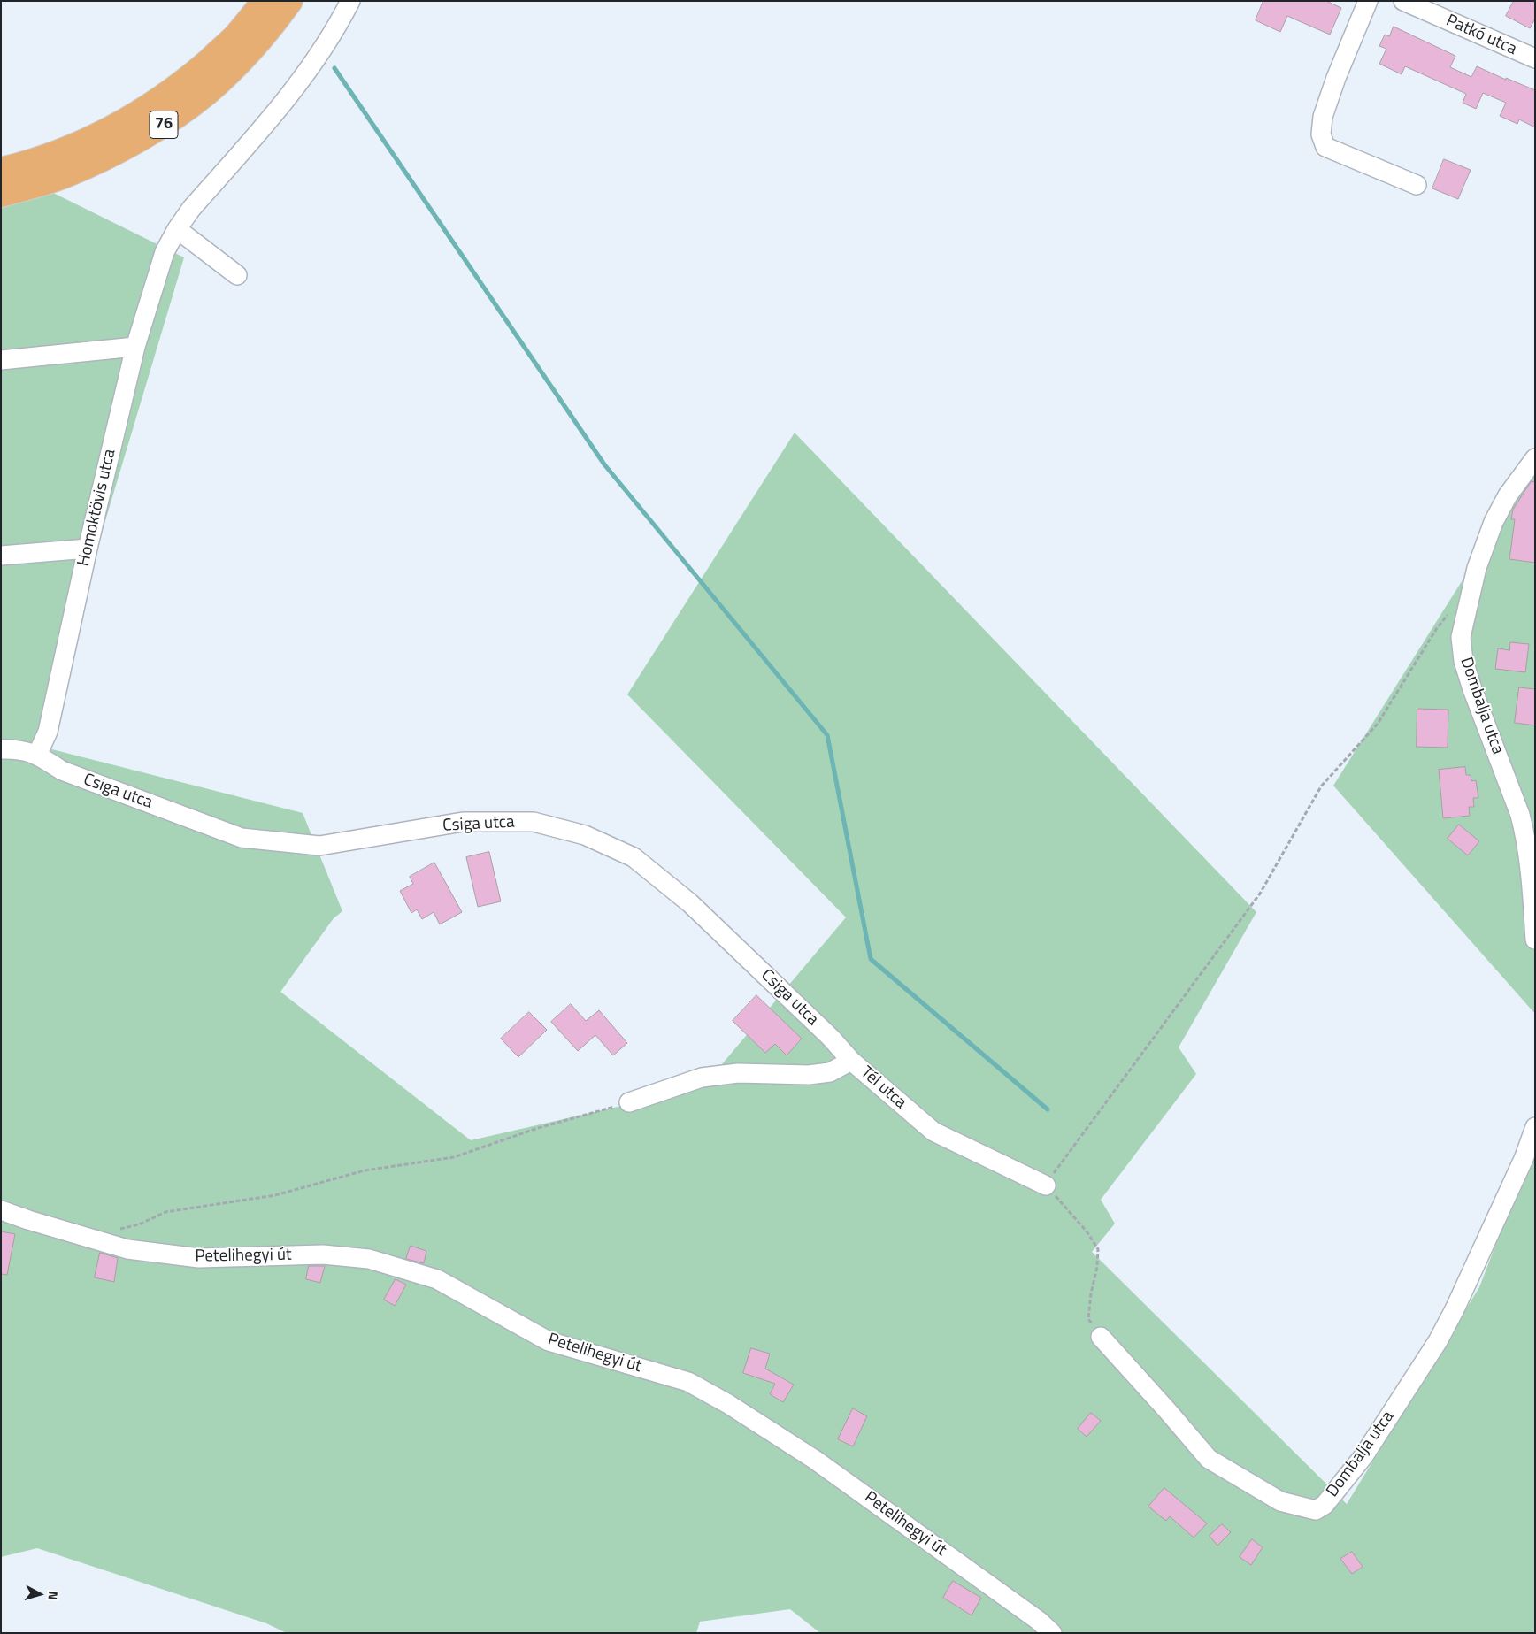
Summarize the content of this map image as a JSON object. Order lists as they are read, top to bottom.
{
  "streets": {
    "main road": ["76"],
    "street": [
      "Patkó utca",
      "Homoktövis utca",
      "Dombalja utca",
      "Csiga utca",
      "Tél utca",
      "Petelihegyi út"
    ]
  },
  "crossings": [
    ["Homoktövis utca", "Csiga utca"],
    ["Csiga utca", "Tél utca"]
  ],
  "north": "right"
}
